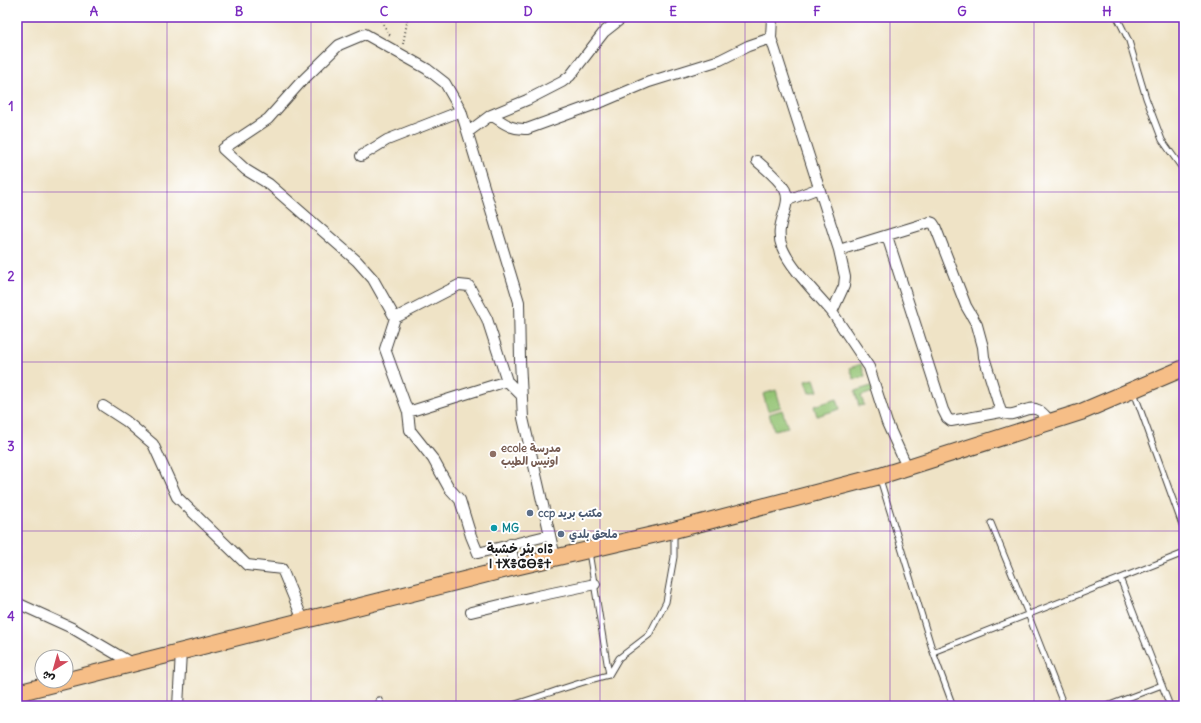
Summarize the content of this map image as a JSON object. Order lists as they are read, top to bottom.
{
  "districts": ["بئر خشبة ⴰⵏⵓ ⵏ ⵜⵅⴻⵛⴱⴻⵜ"],
  "places": [
    "ecole مدرسة اونيس الطيب",
    "ccp مكتب بريد",
    "MG",
    "ملحق بلدي"
  ],
  "north": "bottom left",
  "grid": {
    "columns": [
      "A",
      "B",
      "C",
      "D",
      "E",
      "F",
      "G",
      "H"
    ],
    "rows": [
      "1",
      "2",
      "3",
      "4"
    ]
  }
}
